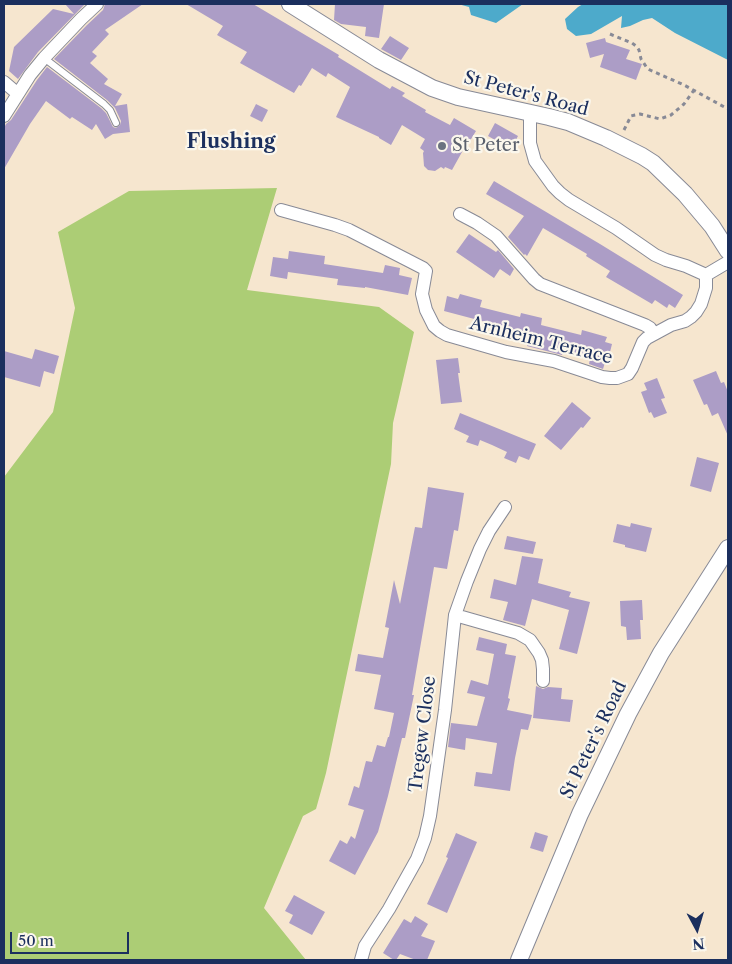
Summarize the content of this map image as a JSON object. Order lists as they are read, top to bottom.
{
  "streets": {
    "street": ["St Peter's Road", "Arnheim Terrace", "Tregew Close"]
  },
  "districts": ["Flushing"],
  "places": ["St Peter"],
  "scale_bar": "50 m",
  "north": "bottom"
}
